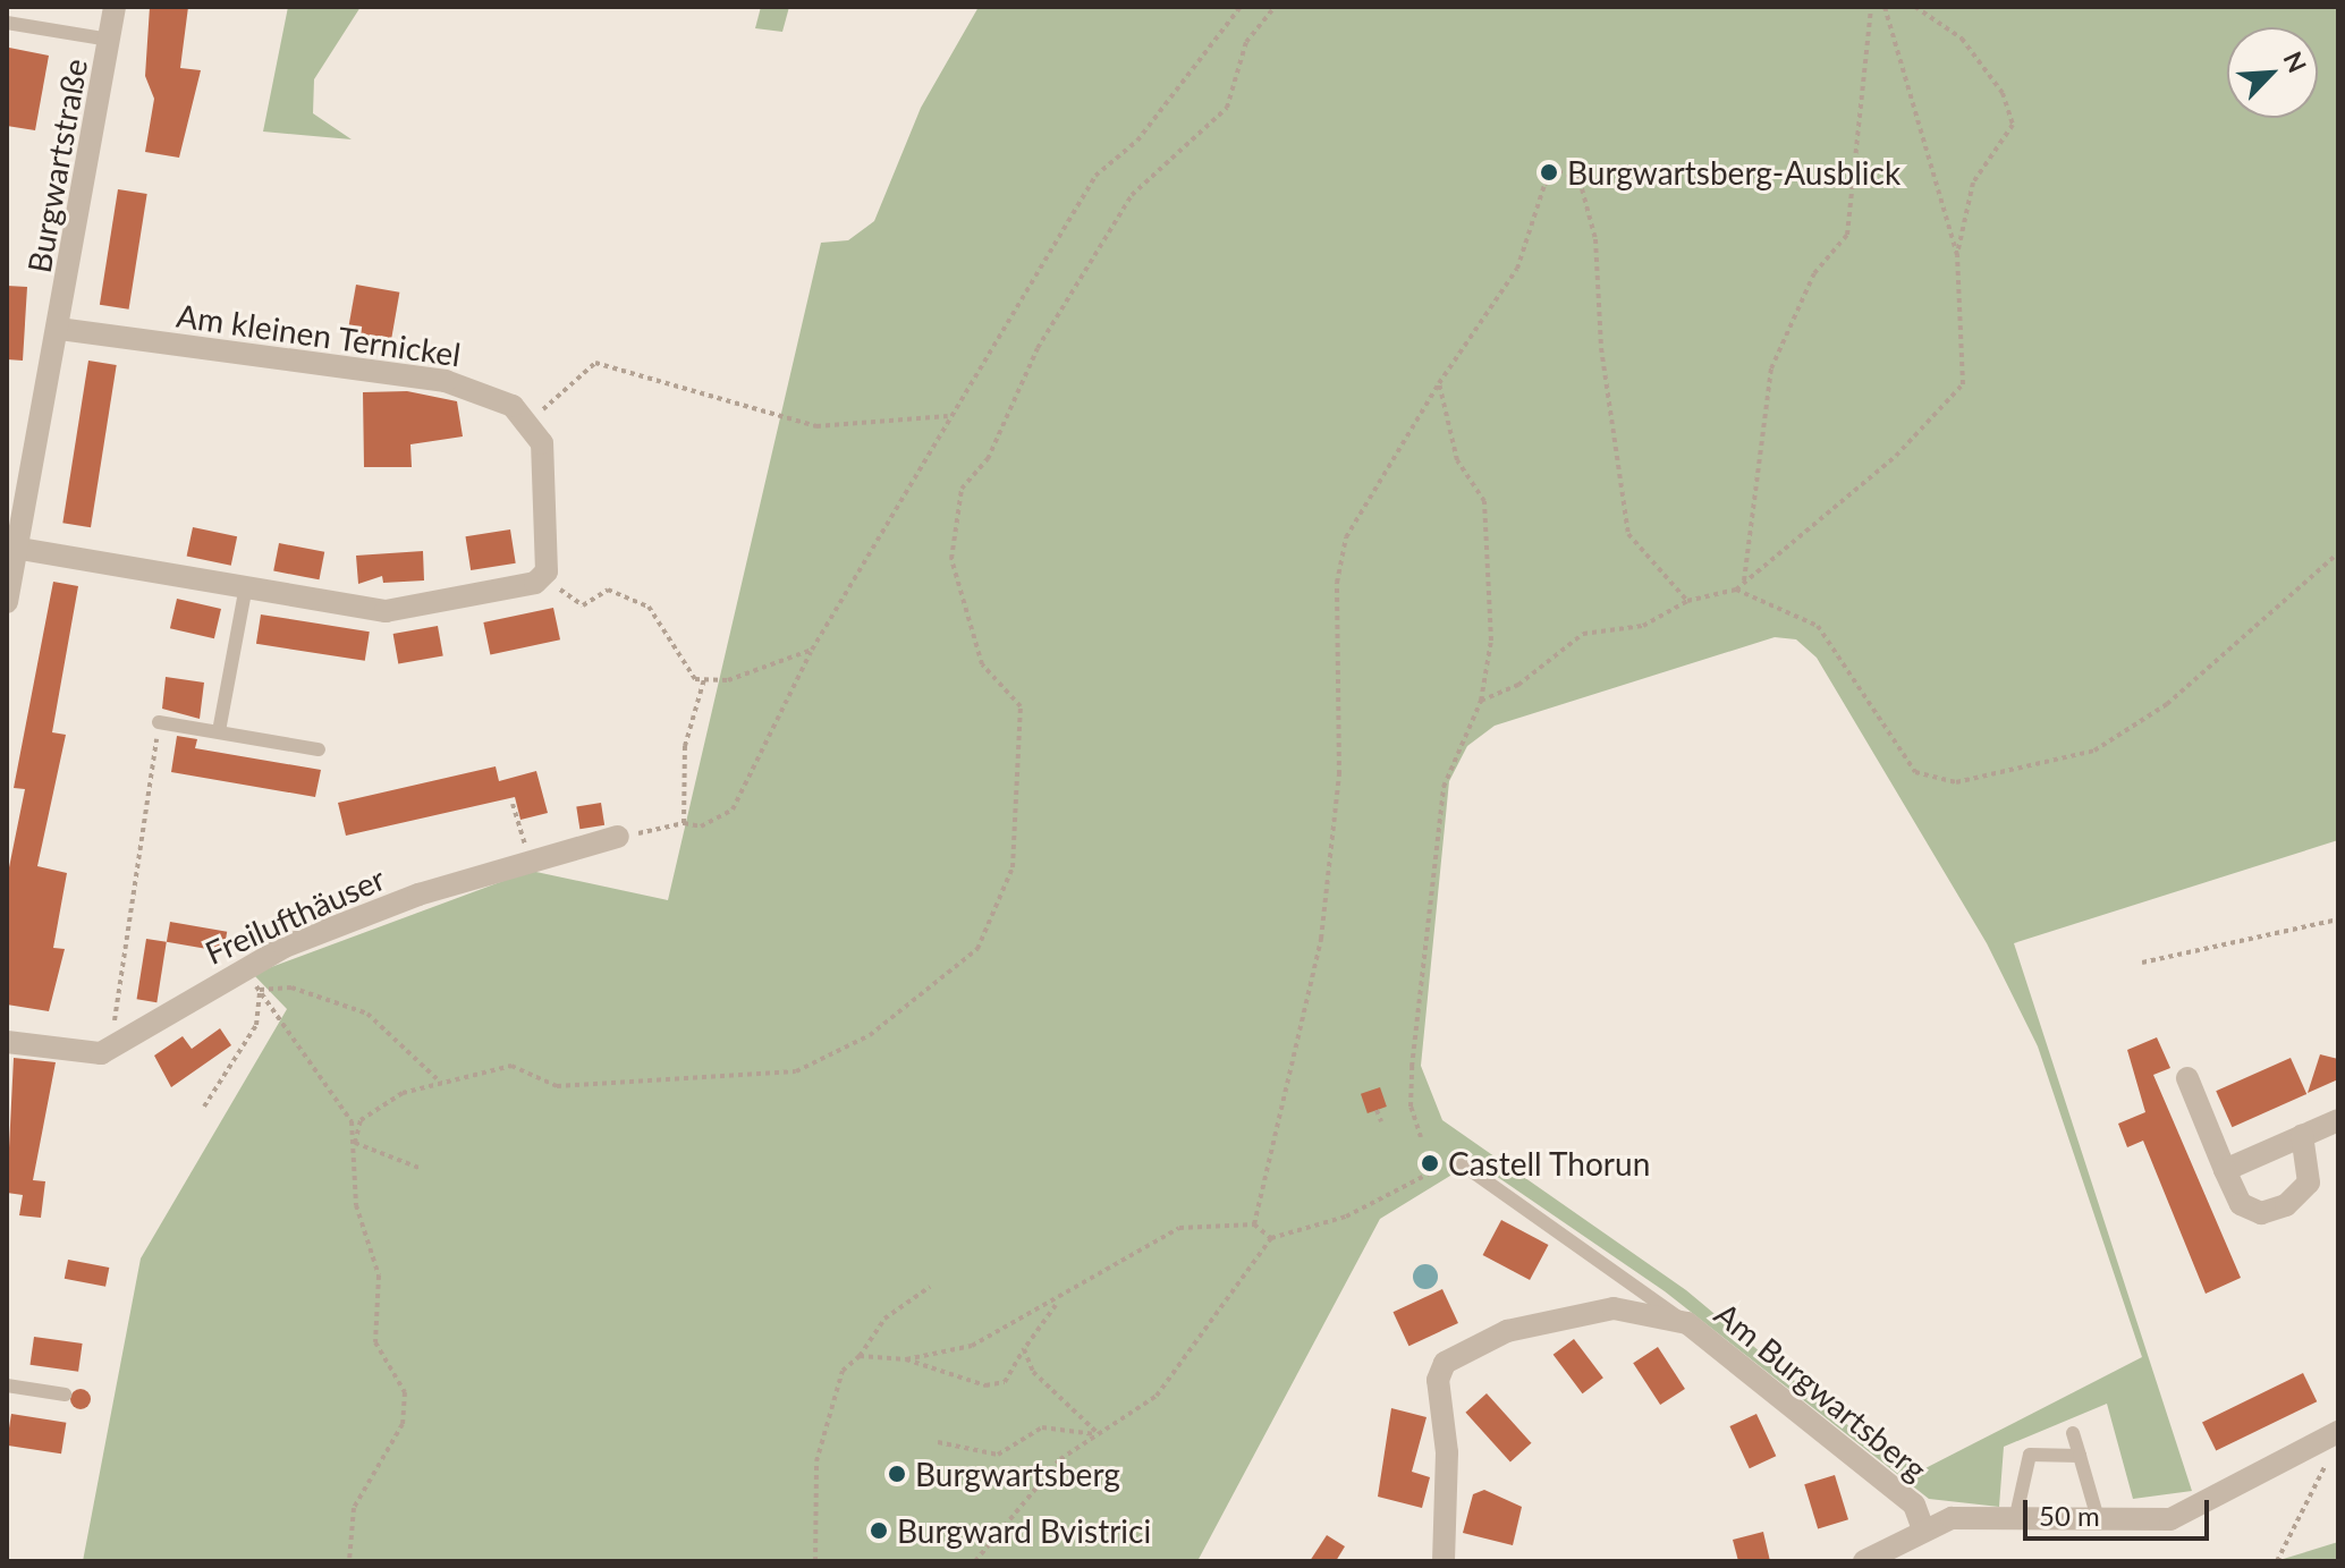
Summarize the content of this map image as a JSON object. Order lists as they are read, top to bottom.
{
  "streets": {
    "street": [
      "Burgwartstraße",
      "Am kleinen Ternickel",
      "Freilufthäuser",
      "Am Burgwartsberg"
    ]
  },
  "crossings": [
    ["Burgwartstraße", "Am kleinen Ternickel"]
  ],
  "places": [
    "Burgwartsberg-Ausblick",
    "Castell Thorun",
    "Burgwartsberg",
    "Burgward Bvistrici"
  ],
  "scale_bar": "50 m",
  "north": "top right"
}
